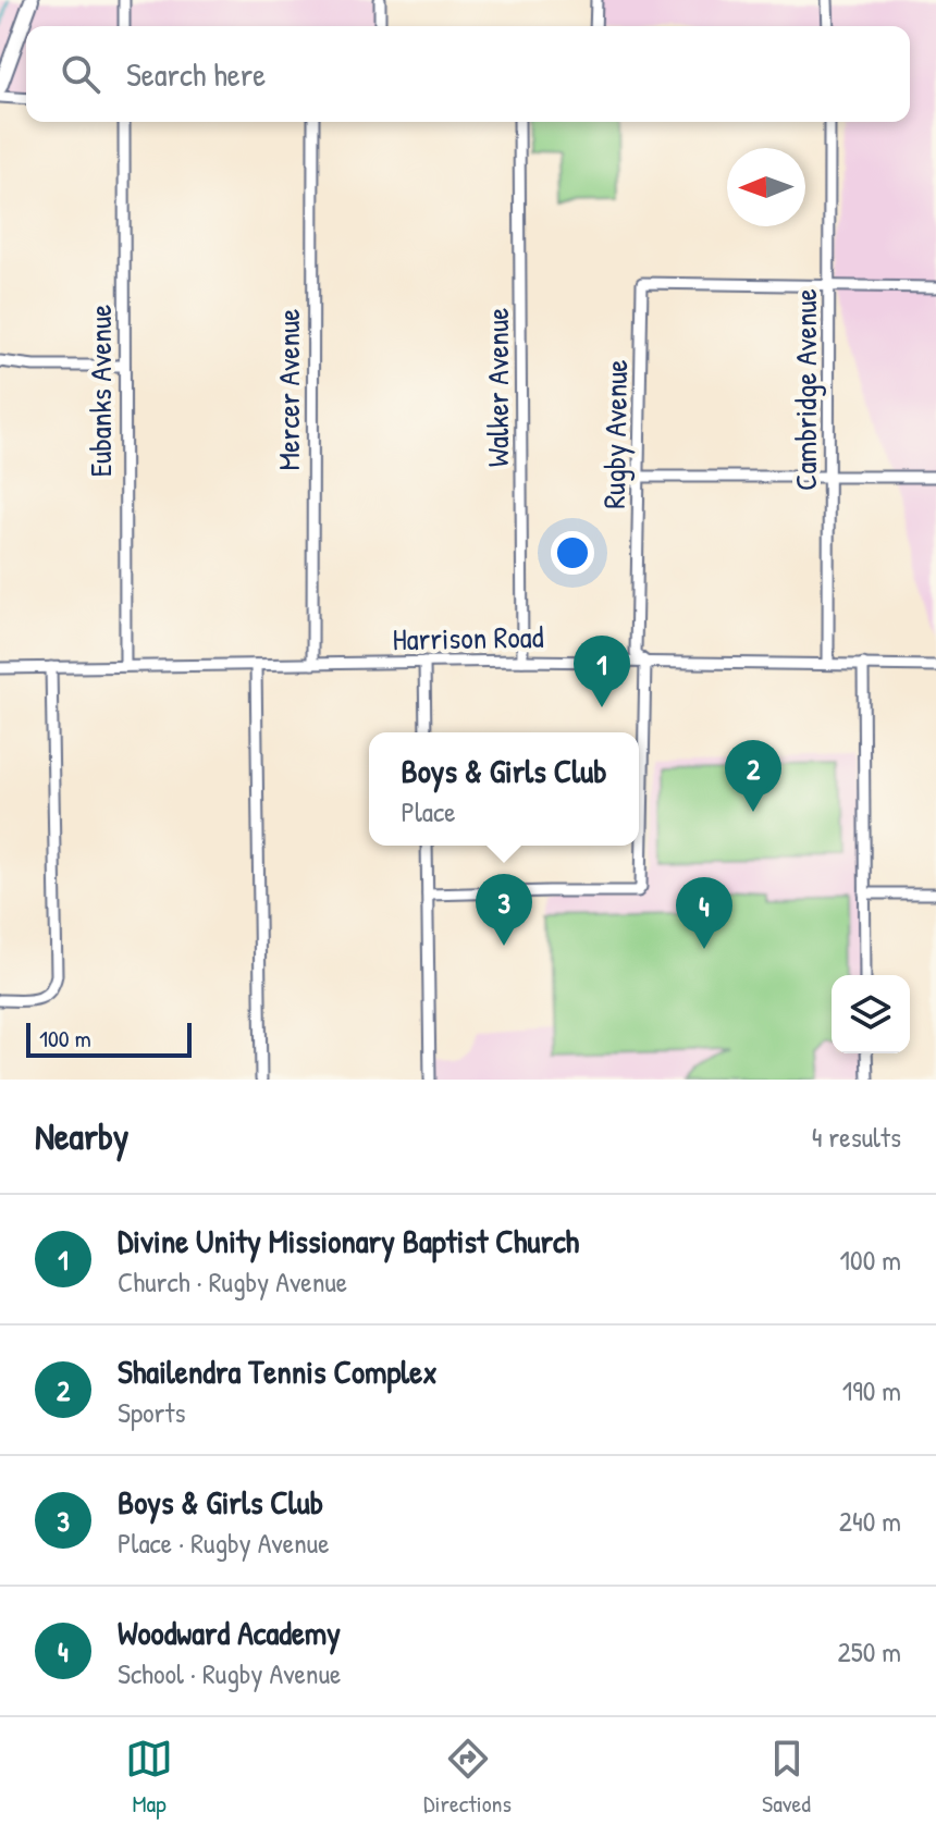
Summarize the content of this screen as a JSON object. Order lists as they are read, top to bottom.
{
  "streets": {
    "street": [
      "Walker Avenue",
      "Mercer Avenue",
      "Cambridge Avenue",
      "Eubanks Avenue",
      "Rugby Avenue",
      "Harrison Road"
    ]
  },
  "crossings": [
    ["Walker Avenue", "Harrison Road"],
    ["Mercer Avenue", "Harrison Road"],
    ["Cambridge Avenue", "Rugby Avenue"],
    ["Cambridge Avenue", "Harrison Road"],
    ["Eubanks Avenue", "Harrison Road"],
    ["Rugby Avenue", "Harrison Road"]
  ],
  "scale_bar": "100 m",
  "north": "left",
  "page": {
    "search": "Search here",
    "pins": [
      "1",
      "2",
      "3",
      "4"
    ],
    "popup": ["Boys & Girls Club", "Place"],
    "scale": "100 m",
    "heading": ["Nearby", "4 results"],
    "list": [
      {
        "mark": "1",
        "name": "Divine Unity Missionary Baptist Church",
        "note": "Church · Rugby Avenue",
        "value": "100 m"
      },
      {
        "mark": "2",
        "name": "Shailendra Tennis Complex",
        "note": "Sports",
        "value": "190 m"
      },
      {
        "mark": "3",
        "name": "Boys & Girls Club",
        "note": "Place · Rugby Avenue",
        "value": "240 m"
      },
      {
        "mark": "4",
        "name": "Woodward Academy",
        "note": "School · Rugby Avenue",
        "value": "250 m"
      }
    ],
    "nav": ["Map", "Directions", "Saved"]
  }
}
